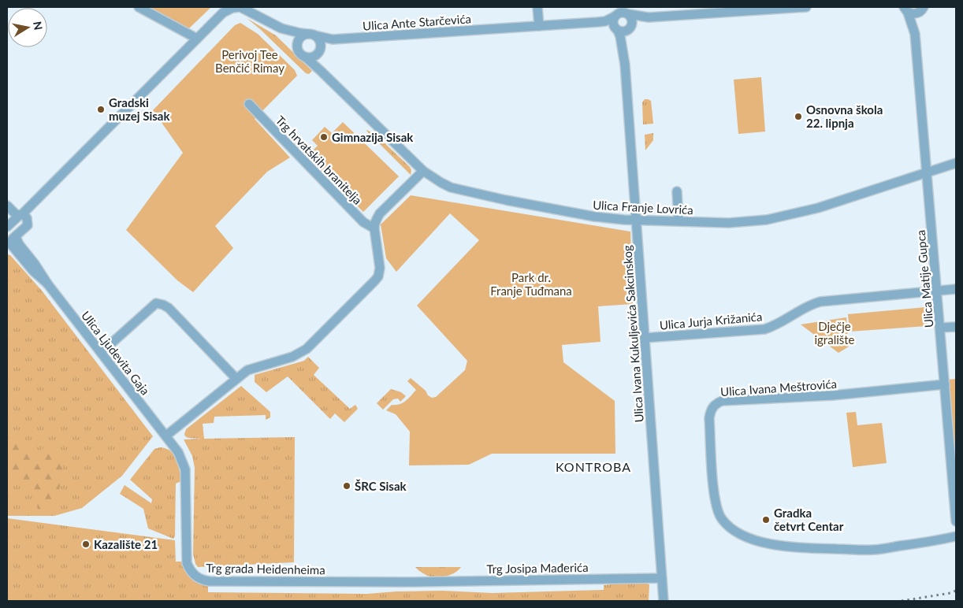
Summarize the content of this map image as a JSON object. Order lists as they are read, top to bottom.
{
  "streets": {
    "street": [
      "Ulica Ante Starčevića",
      "Trg hrvatskih branitelja",
      "Ulica Franje Lovrića",
      "Ulica Matije Gupca",
      "Ulica Jurja Križanića",
      "Ulica Ivana Kukuljevića Sakcinskog",
      "Ulica Ljudevita Gaja",
      "Ulica Ivana Meštrovića",
      "Trg Josipa Mađerića",
      "Trg grada Heidenheima"
    ]
  },
  "crossings": [
    ["Ulica Ante Starčevića", "Ulica Franje Lovrića"],
    ["Ulica Ante Starčevića", "Ulica Ivana Kukuljevića Sakcinskog"],
    ["Ulica Franje Lovrića", "Ulica Matije Gupca"],
    ["Ulica Franje Lovrića", "Ulica Ivana Kukuljevića Sakcinskog"],
    ["Ulica Matije Gupca", "Ulica Jurja Križanića"],
    ["Ulica Matije Gupca", "Ulica Ivana Meštrovića"],
    ["Ulica Jurja Križanića", "Ulica Ivana Kukuljevića Sakcinskog"],
    ["Ulica Ivana Kukuljevića Sakcinskog", "Trg Josipa Mađerića"],
    ["Ulica Ljudevita Gaja", "Trg grada Heidenheima"],
    ["Trg Josipa Mađerića", "Trg grada Heidenheima"]
  ],
  "districts": ["KONTROBA"],
  "parks": ["Perivoj Tee Benčić Rimay", "Park dr. Franje Tuđmana", "Dječje igralište"],
  "places": [
    "Gradski muzej Sisak",
    "Osnovna škola 22. lipnja",
    "Gimnazija Sisak",
    "ŠRC Sisak",
    "Gradka četvrt Centar",
    "Kazalište 21"
  ],
  "north": "right"
}
